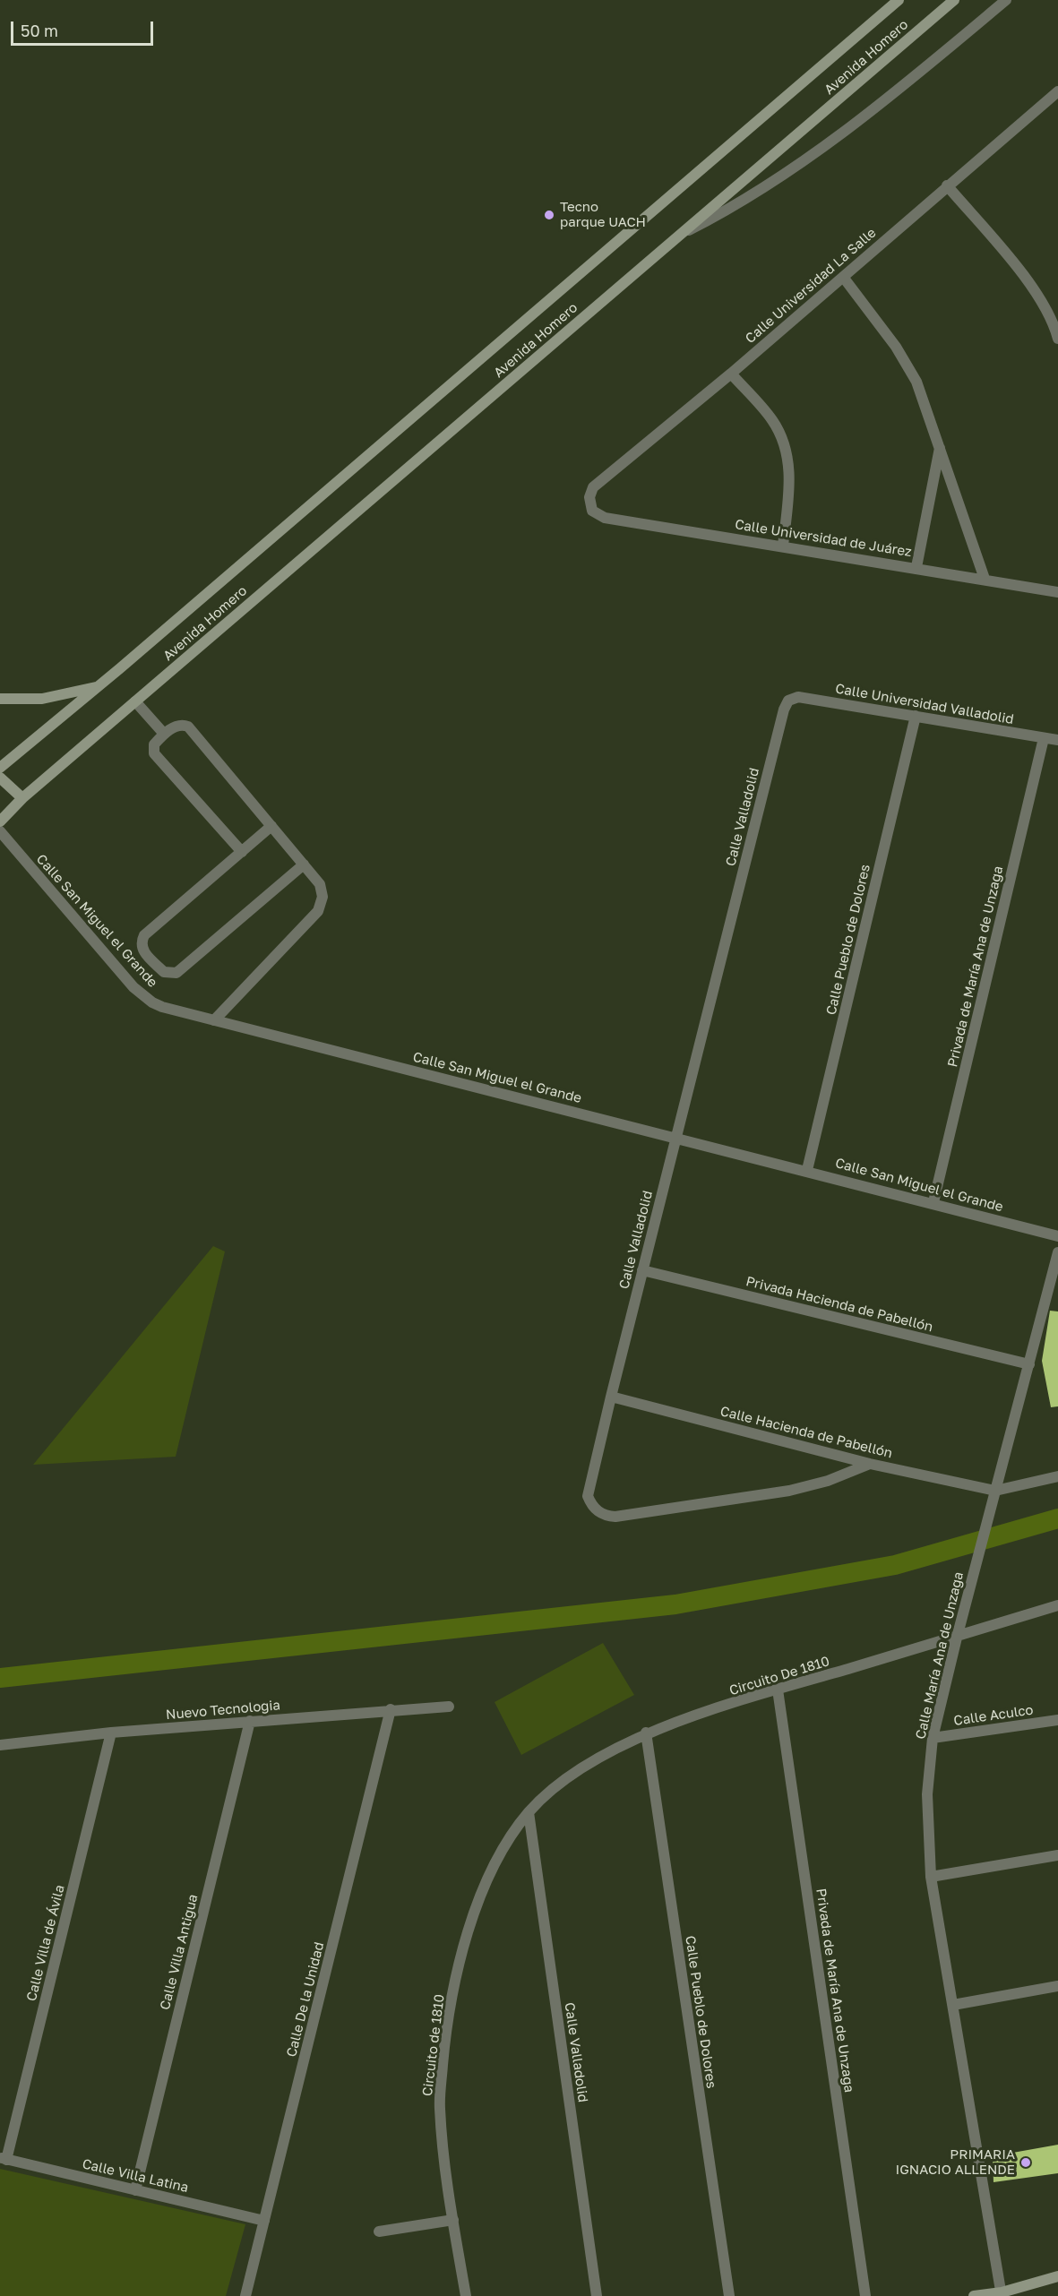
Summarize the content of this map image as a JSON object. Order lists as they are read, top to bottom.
{
  "streets": {
    "main road": ["Avenida Homero"],
    "street": [
      "Calle Universidad La Salle",
      "Calle Universidad de Juárez",
      "Calle Universidad Valladolid",
      "Calle Valladolid",
      "Calle San Miguel el Grande",
      "Calle Pueblo de Dolores",
      "Privada de María Ana de Unzaga",
      "Privada Hacienda de Pabellón",
      "Calle Hacienda de Pabellón",
      "Calle María Ana de Unzaga",
      "Circuito De 1810",
      "Nuevo Tecnologia",
      "Calle Aculco",
      "Calle Villa de Ávila",
      "Calle Villa Antigua",
      "Calle De la Unidad",
      "Circuito de 1810",
      "Calle Villa Latina"
    ]
  },
  "crossings": [
    ["Calle Universidad La Salle", "Calle Universidad de Juárez"],
    ["Calle Universidad Valladolid", "Calle Valladolid"],
    ["Calle Universidad Valladolid", "Calle Pueblo de Dolores"],
    ["Calle Universidad Valladolid", "Privada de María Ana de Unzaga"],
    ["Calle Valladolid", "Calle San Miguel el Grande"],
    ["Calle Valladolid", "Privada Hacienda de Pabellón"],
    ["Calle Valladolid", "Calle Hacienda de Pabellón"],
    ["Calle Valladolid", "Circuito De 1810"],
    ["Calle Valladolid", "Circuito de 1810"],
    ["Calle San Miguel el Grande", "Calle Pueblo de Dolores"],
    ["Calle San Miguel el Grande", "Privada de María Ana de Unzaga"],
    ["Calle Pueblo de Dolores", "Circuito De 1810"],
    ["Privada de María Ana de Unzaga", "Circuito De 1810"],
    ["Privada Hacienda de Pabellón", "Calle María Ana de Unzaga"],
    ["Calle Hacienda de Pabellón", "Calle María Ana de Unzaga"],
    ["Calle María Ana de Unzaga", "Circuito De 1810"],
    ["Calle María Ana de Unzaga", "Calle Aculco"],
    ["Circuito De 1810", "Circuito de 1810"],
    ["Nuevo Tecnologia", "Calle Villa de Ávila"],
    ["Nuevo Tecnologia", "Calle Villa Antigua"],
    ["Nuevo Tecnologia", "Calle De la Unidad"],
    ["Calle Villa de Ávila", "Calle Villa Latina"],
    ["Calle Villa Antigua", "Calle Villa Latina"],
    ["Calle De la Unidad", "Calle Villa Latina"]
  ],
  "places": ["Tecno parque UACH", "PRIMARIA IGNACIO ALLENDE"],
  "scale_bar": "50 m"
}
